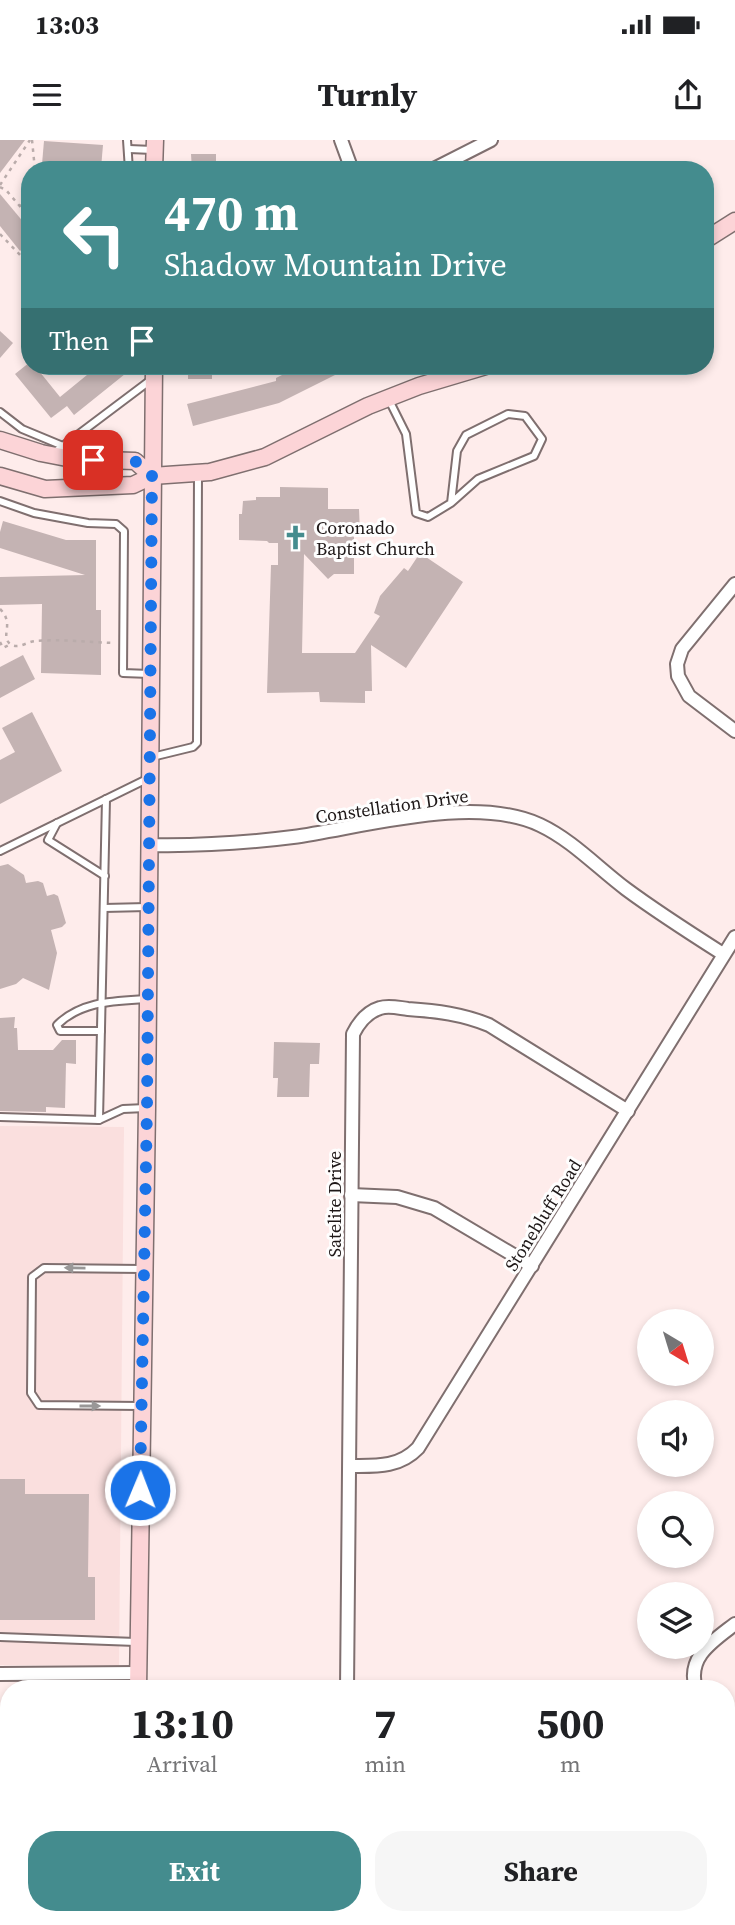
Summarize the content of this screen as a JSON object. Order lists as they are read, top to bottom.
{
  "streets": {
    "street": ["Constellation Drive", "Satelite Drive", "Stonebluff Road"]
  },
  "crossings": [
    ["Constellation Drive", "Stonebluff Road"],
    ["Satelite Drive", "Stonebluff Road"]
  ],
  "places": {
    "church": ["Coronado Baptist Church"]
  },
  "north": "bottom right",
  "page": {
    "status": "13:03",
    "header": "Turnly",
    "turn": ["470 m", "Shadow Mountain Drive"],
    "then": "Then",
    "eta": [
      "13:10",
      "Arrival",
      "7",
      "min",
      "500",
      "m"
    ],
    "buttons": ["Exit", "Share"]
  }
}
